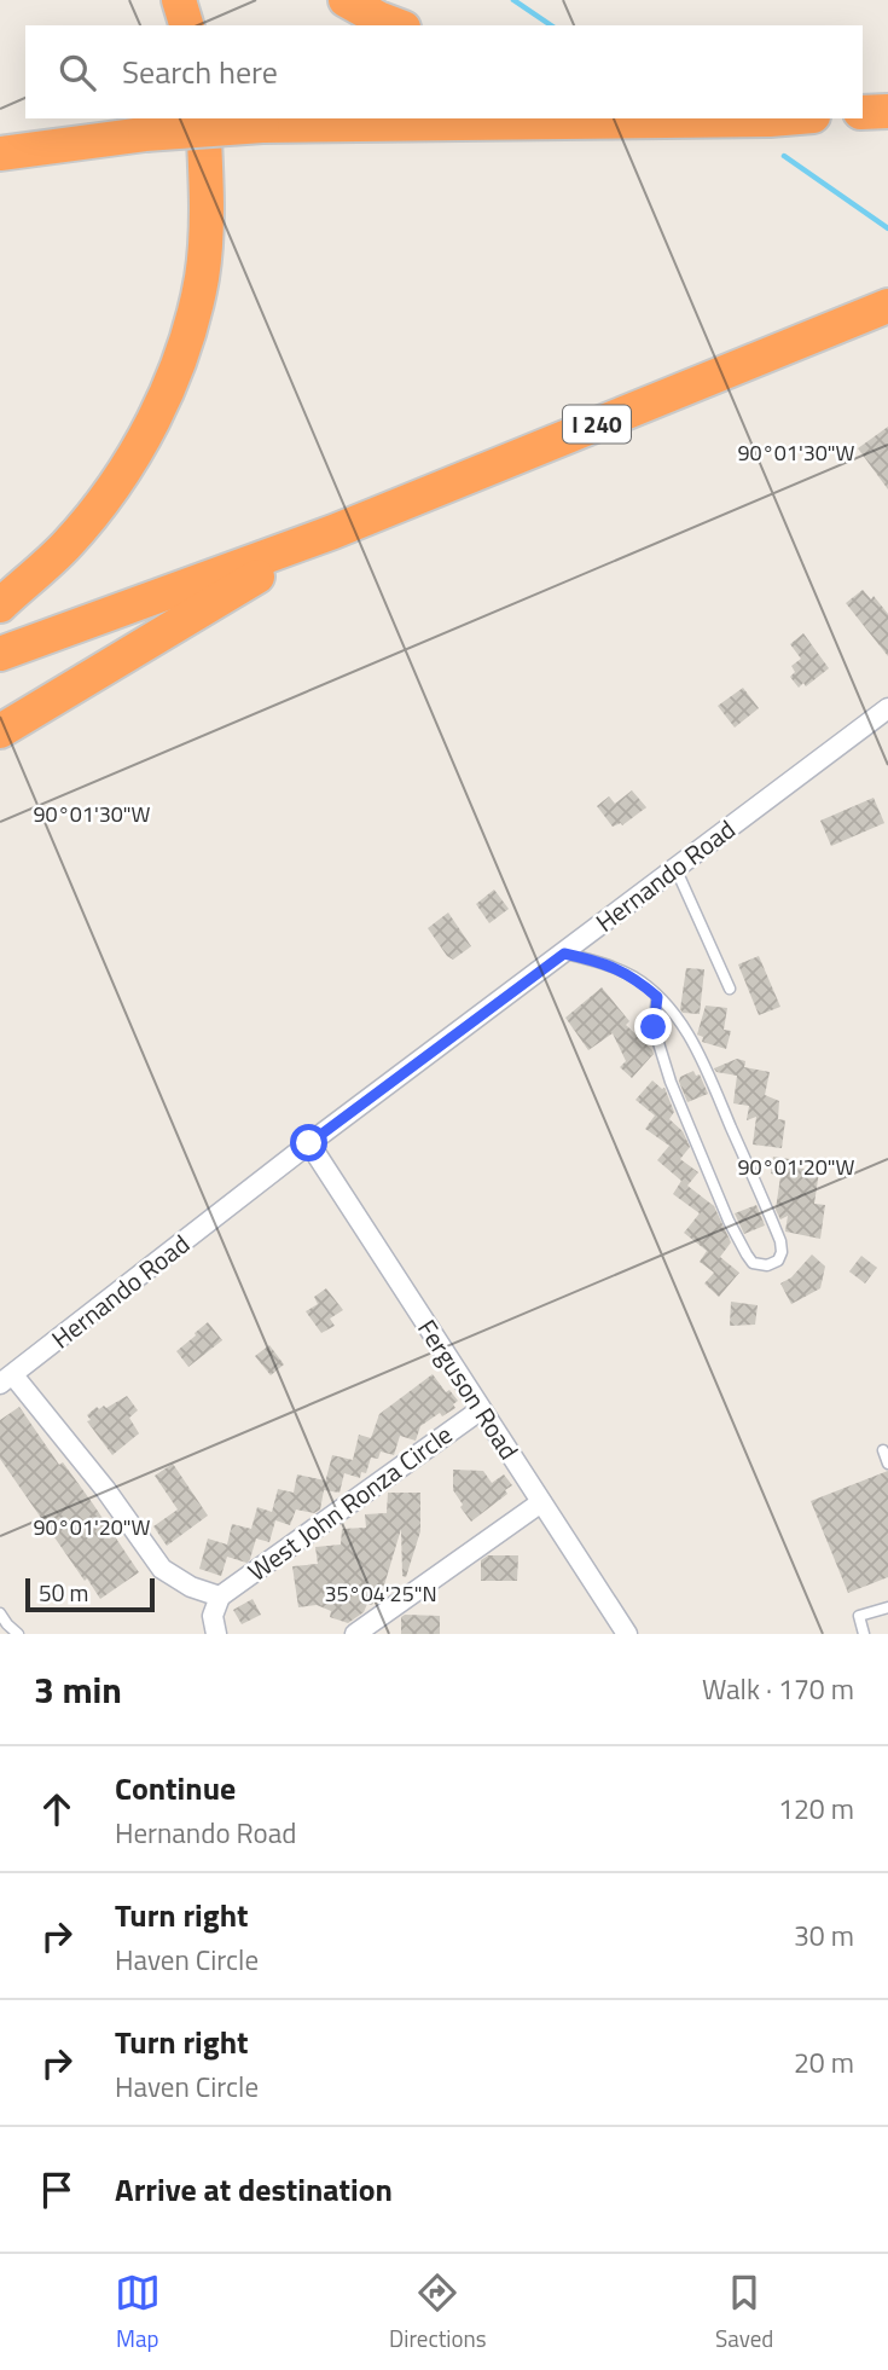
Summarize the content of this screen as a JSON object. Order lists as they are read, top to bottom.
{
  "streets": {
    "highway": ["I 240"],
    "street": ["Hernando Road", "Ferguson Road", "West John Ronza Circle"]
  },
  "crossings": [
    ["Hernando Road", "Ferguson Road"],
    ["Ferguson Road", "West John Ronza Circle"]
  ],
  "scale_bar": "50 m",
  "page": {
    "search": "Search here",
    "scale": "50 m",
    "heading": ["3 min", "Walk · 170 m"],
    "list": [
      ["Continue", "Hernando Road", "120 m"],
      ["Turn right", "Haven Circle", "30 m"],
      ["Turn right", "Haven Circle", "20 m"],
      "Arrive at destination"
    ],
    "nav": ["Map", "Directions", "Saved"]
  },
  "coordinates": ["90°01'30\"W", "90°01'20\"W", "35°04'25\"N"]
}
